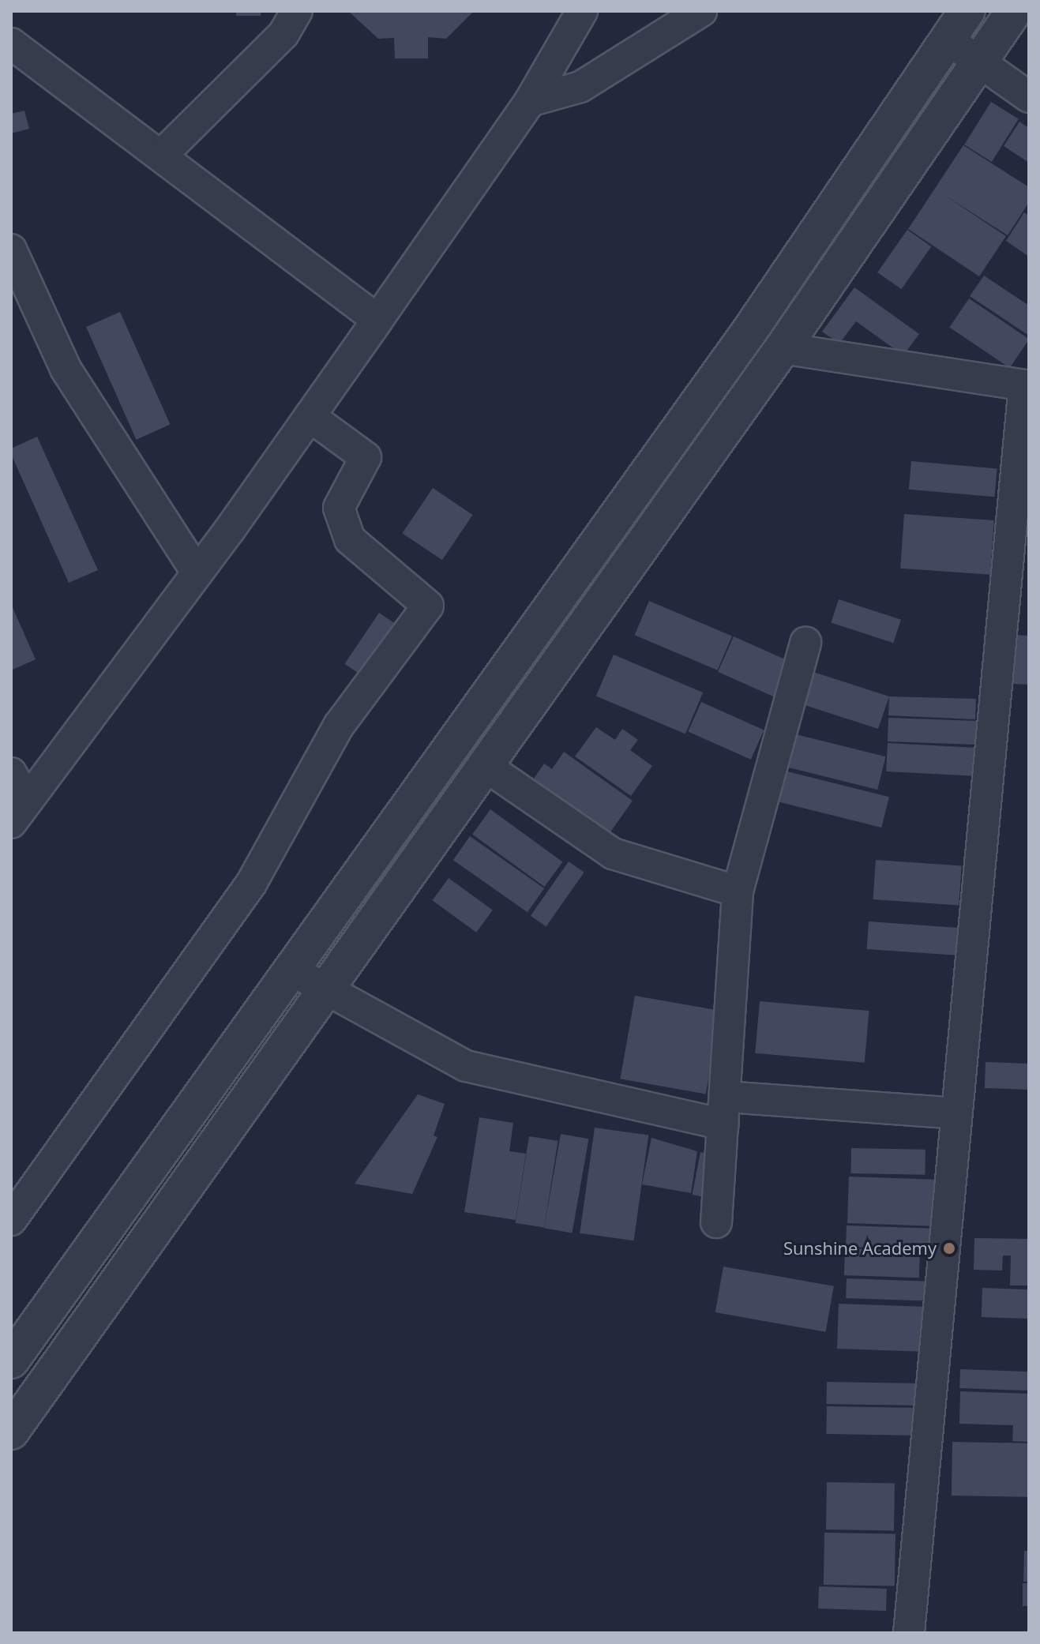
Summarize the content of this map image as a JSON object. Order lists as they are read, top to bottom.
{
  "places": ["Sunshine Academy"]
}
